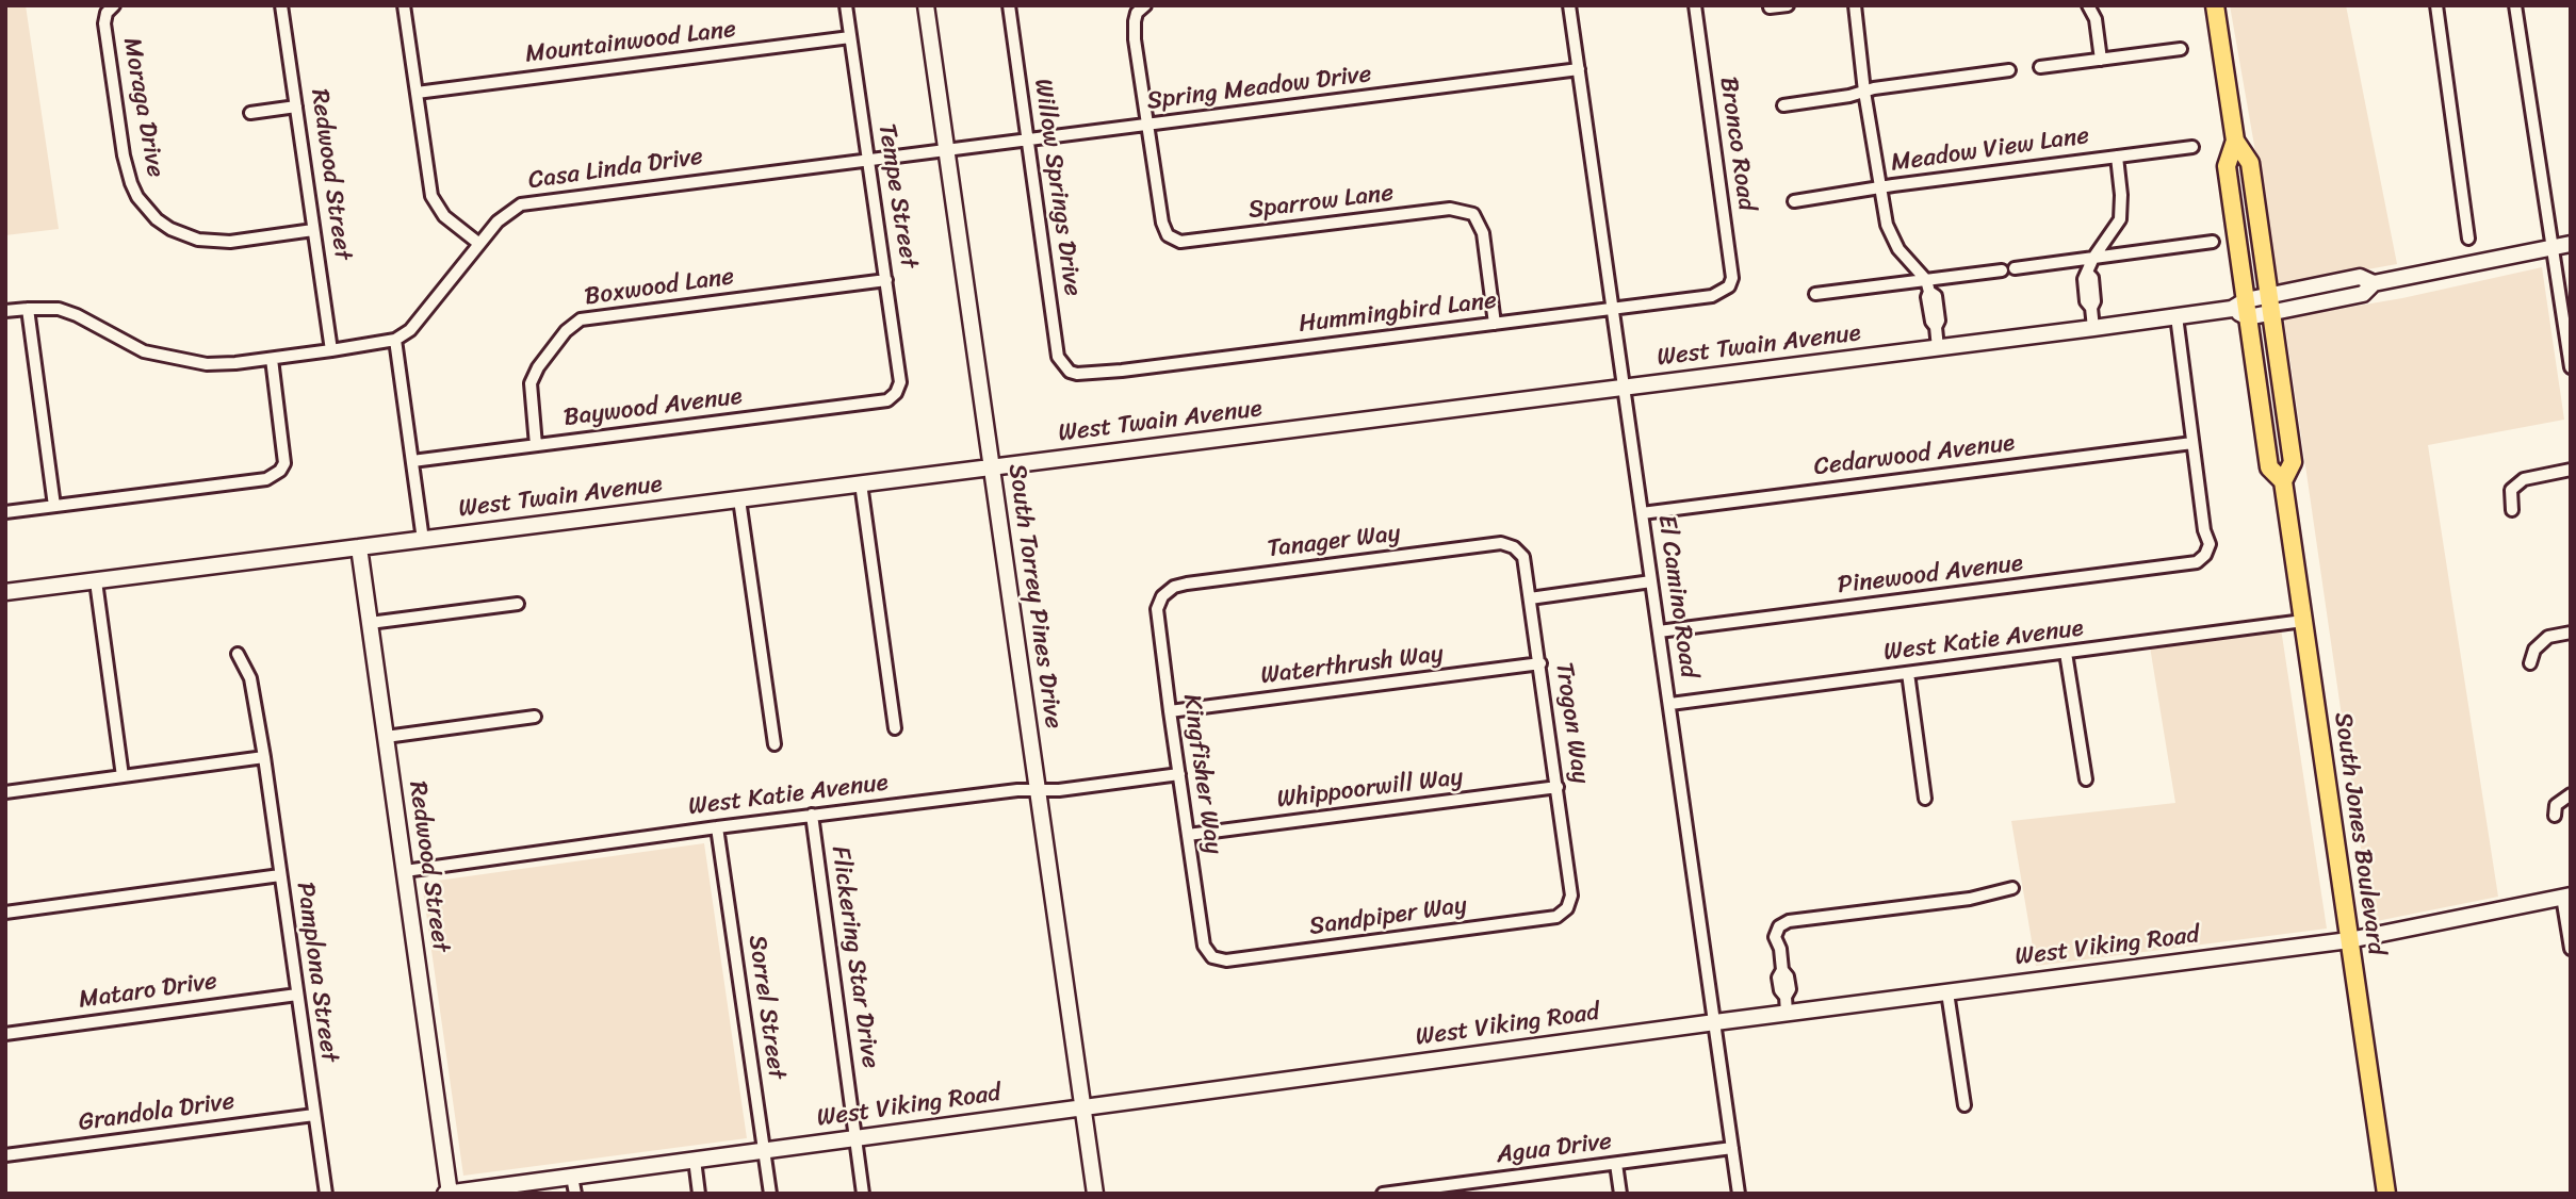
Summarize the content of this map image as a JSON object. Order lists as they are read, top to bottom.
{
  "streets": {
    "main road": ["South Jones Boulevard"],
    "street": [
      "Mountainwood Lane",
      "Spring Meadow Drive",
      "Moraga Drive",
      "Bronco Road",
      "Meadow View Lane",
      "Casa Linda Drive",
      "Redwood Street",
      "Willow Springs Drive",
      "Tempe Street",
      "Sparrow Lane",
      "Boxwood Lane",
      "Hummingbird Lane",
      "West Twain Avenue",
      "Baywood Avenue",
      "Cedarwood Avenue",
      "Tanager Way",
      "Pinewood Avenue",
      "South Torrey Pines Drive",
      "El Camino Road",
      "West Katie Avenue",
      "Waterthrush Way",
      "Trogon Way",
      "Kingfisher Way",
      "Whippoorwill Way",
      "Sandpiper Way",
      "West Viking Road",
      "Flickering Star Drive",
      "Pamplona Street",
      "Mataro Drive",
      "Sorrel Street",
      "Grandola Drive",
      "Agua Drive"
    ]
  },
  "crossings": [
    ["Mountainwood Lane", "Tempe Street"],
    ["Spring Meadow Drive", "Casa Linda Drive"],
    ["Spring Meadow Drive", "Willow Springs Drive"],
    ["Spring Meadow Drive", "Sparrow Lane"],
    ["Spring Meadow Drive", "South Torrey Pines Drive"],
    ["Spring Meadow Drive", "El Camino Road"],
    ["Moraga Drive", "Redwood Street"],
    ["Bronco Road", "Hummingbird Lane"],
    ["Casa Linda Drive", "Tempe Street"],
    ["Casa Linda Drive", "South Torrey Pines Drive"],
    ["Redwood Street", "West Twain Avenue"],
    ["Redwood Street", "West Katie Avenue"],
    ["Redwood Street", "West Viking Road"],
    ["Willow Springs Drive", "Hummingbird Lane"],
    ["Tempe Street", "Boxwood Lane"],
    ["Tempe Street", "Baywood Avenue"],
    ["Sparrow Lane", "Hummingbird Lane"],
    ["Boxwood Lane", "Baywood Avenue"],
    ["Hummingbird Lane", "El Camino Road"],
    ["West Twain Avenue", "South Torrey Pines Drive"],
    ["West Twain Avenue", "El Camino Road"],
    ["West Twain Avenue", "South Jones Boulevard"],
    ["Cedarwood Avenue", "Pinewood Avenue"],
    ["Cedarwood Avenue", "El Camino Road"],
    ["Tanager Way", "Trogon Way"],
    ["Tanager Way", "Kingfisher Way"],
    ["Pinewood Avenue", "El Camino Road"],
    ["South Torrey Pines Drive", "West Katie Avenue"],
    ["South Torrey Pines Drive", "West Viking Road"],
    ["El Camino Road", "West Katie Avenue"],
    ["El Camino Road", "West Viking Road"],
    ["El Camino Road", "Agua Drive"],
    ["West Katie Avenue", "Kingfisher Way"],
    ["West Katie Avenue", "South Jones Boulevard"],
    ["West Katie Avenue", "Flickering Star Drive"],
    ["West Katie Avenue", "Sorrel Street"],
    ["Waterthrush Way", "Trogon Way"],
    ["Waterthrush Way", "Kingfisher Way"],
    ["Trogon Way", "Whippoorwill Way"],
    ["Trogon Way", "Sandpiper Way"],
    ["Kingfisher Way", "Whippoorwill Way"],
    ["Kingfisher Way", "Sandpiper Way"],
    ["South Jones Boulevard", "West Viking Road"],
    ["West Viking Road", "Flickering Star Drive"],
    ["West Viking Road", "Sorrel Street"],
    ["Pamplona Street", "Mataro Drive"],
    ["Pamplona Street", "Grandola Drive"]
  ]
}
